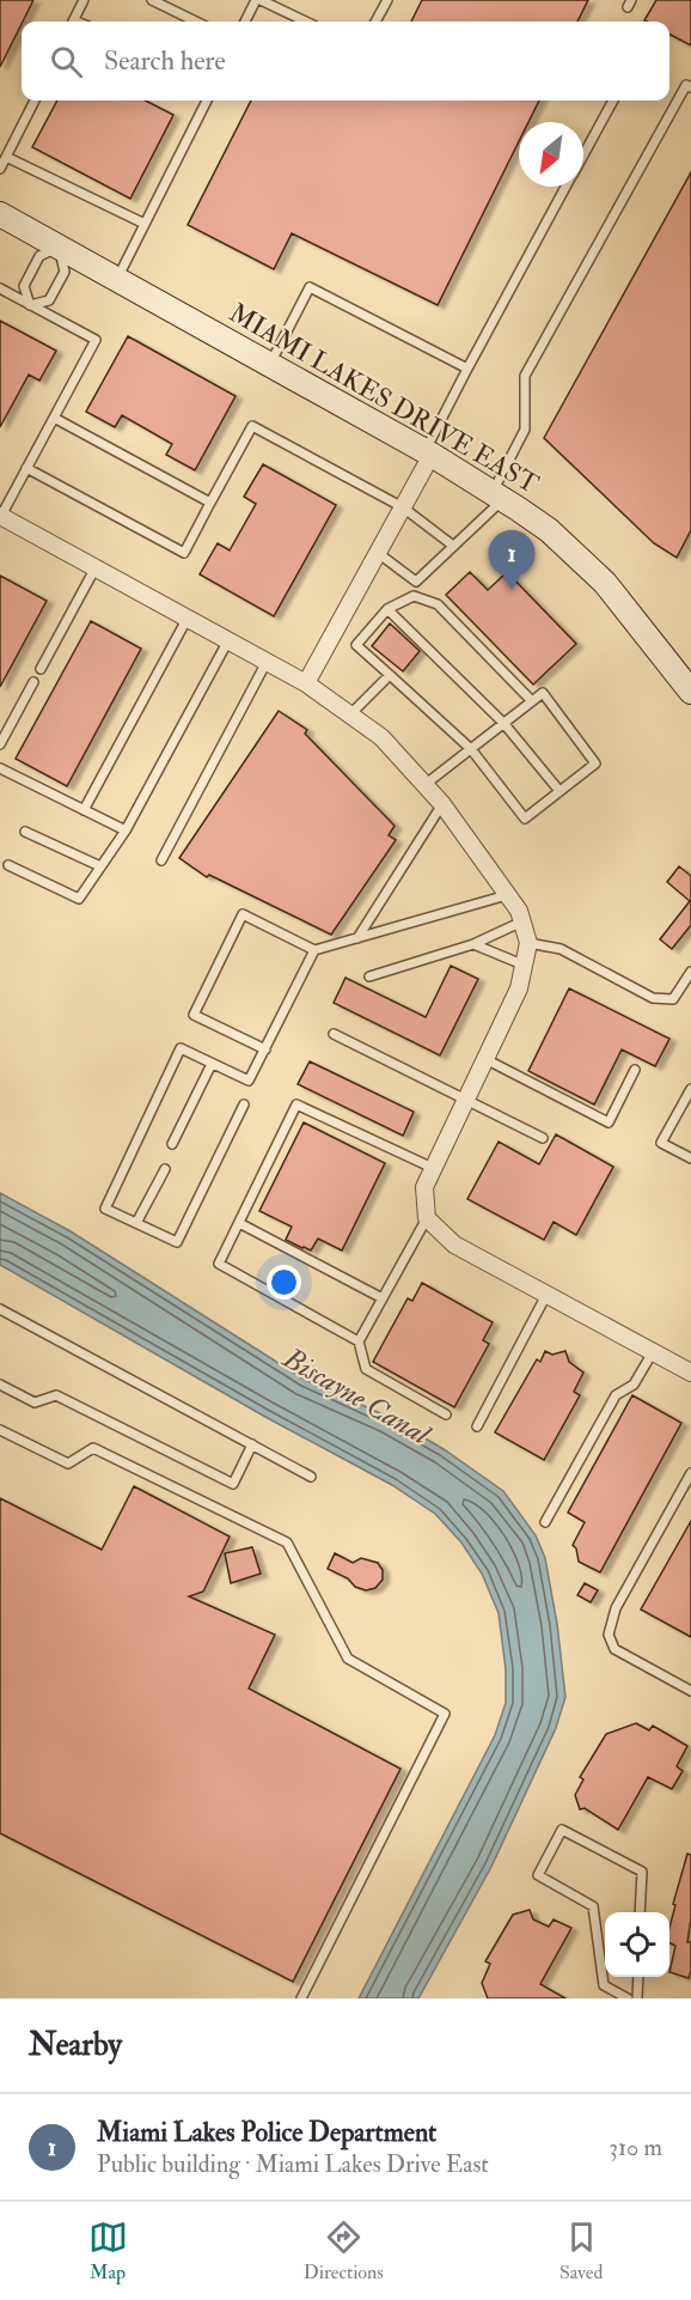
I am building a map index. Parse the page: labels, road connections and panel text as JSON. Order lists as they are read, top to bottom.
{
  "streets": {
    "main road": ["MIAMI LAKES DRIVE EAST"]
  },
  "water": ["Biscayne Canal"],
  "north": "bottom left",
  "page": {
    "search": "Search here",
    "pins": "1",
    "heading": "Nearby",
    "list": [
      {
        "mark": "1",
        "name": "Miami Lakes Police Department",
        "note": "Public building · Miami Lakes Drive East",
        "value": "310 m"
      }
    ],
    "nav": ["Map", "Directions", "Saved"]
  }
}
